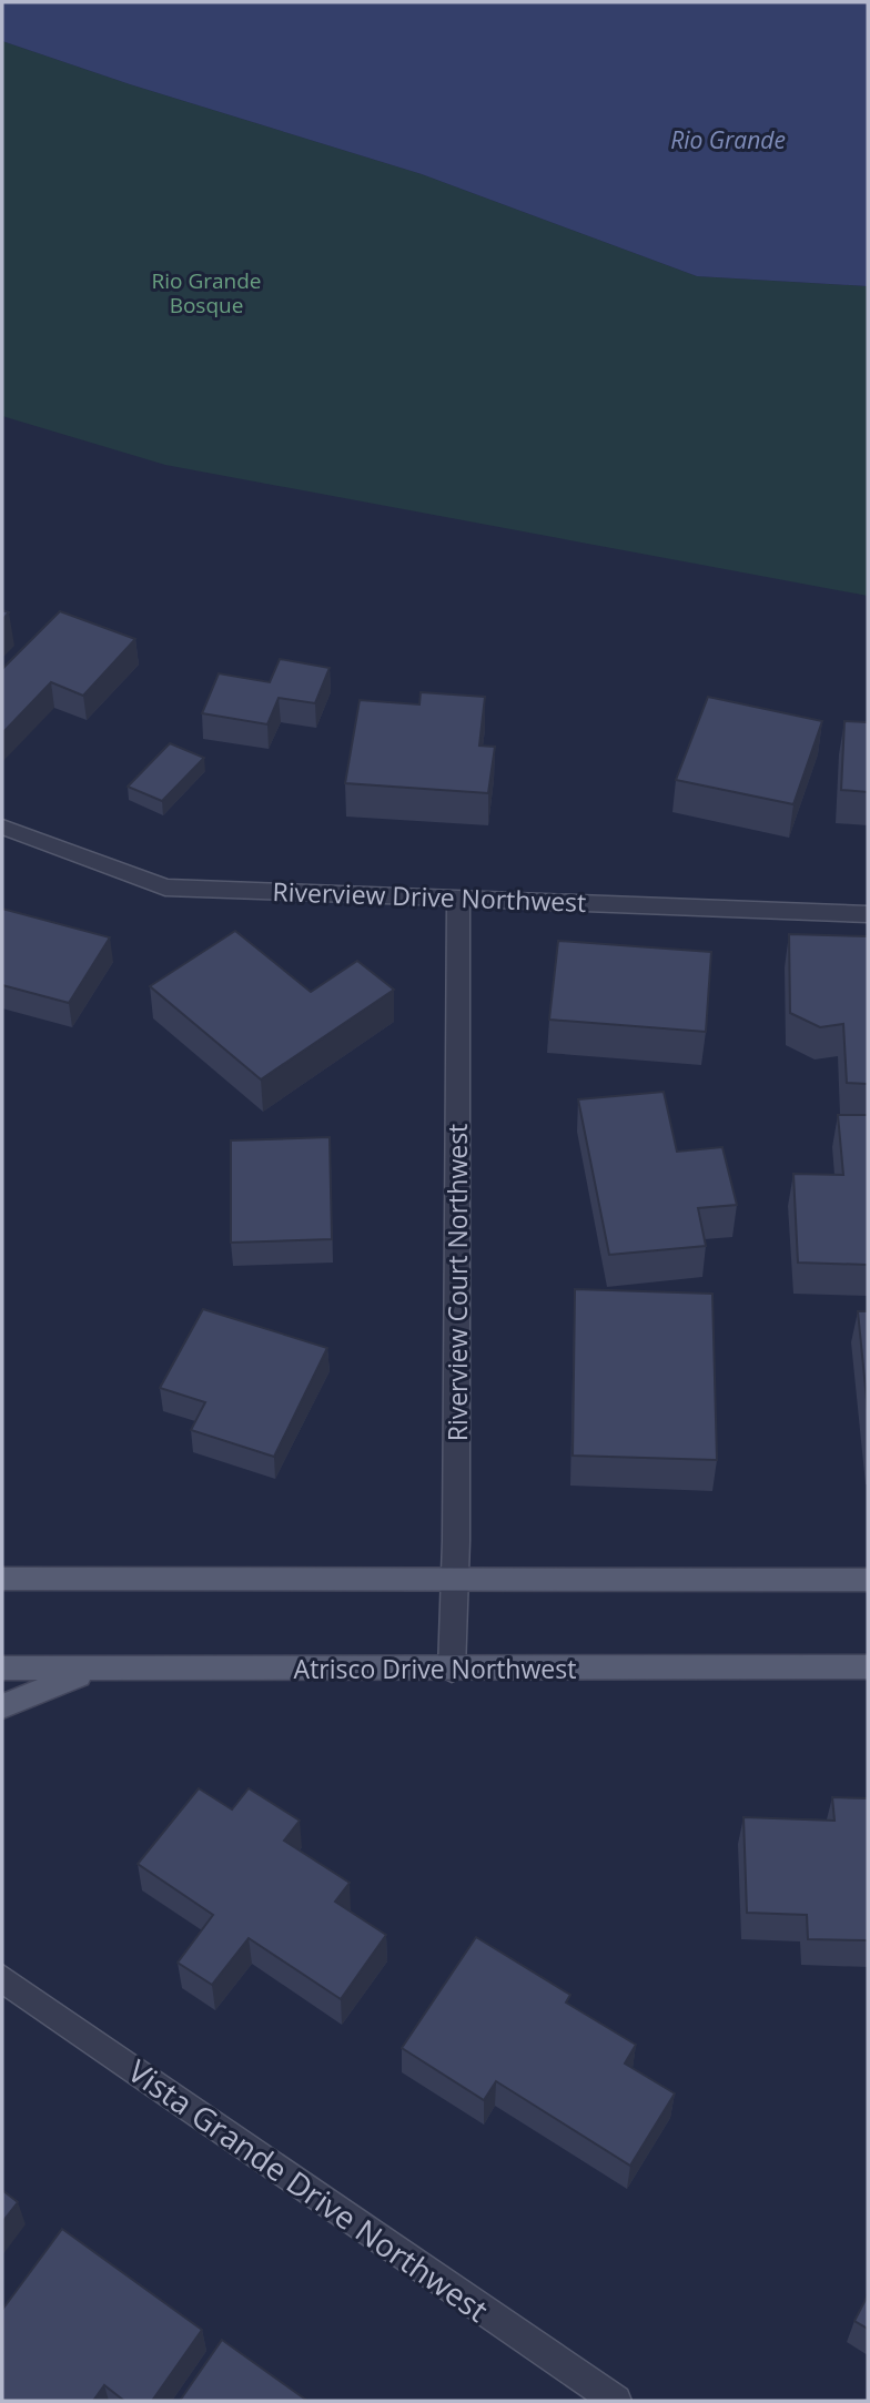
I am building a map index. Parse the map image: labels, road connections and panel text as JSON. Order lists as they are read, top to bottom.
{
  "streets": {
    "main road": ["Atrisco Drive Northwest"],
    "street": ["Riverview Drive Northwest", "Riverview Court Northwest", "Vista Grande Drive Northwest"]
  },
  "crossings": [
    ["Riverview Drive Northwest", "Riverview Court Northwest"],
    ["Riverview Court Northwest", "Atrisco Drive Northwest"]
  ],
  "water": ["Rio Grande"],
  "parks": ["Rio Grande Bosque"]
}
